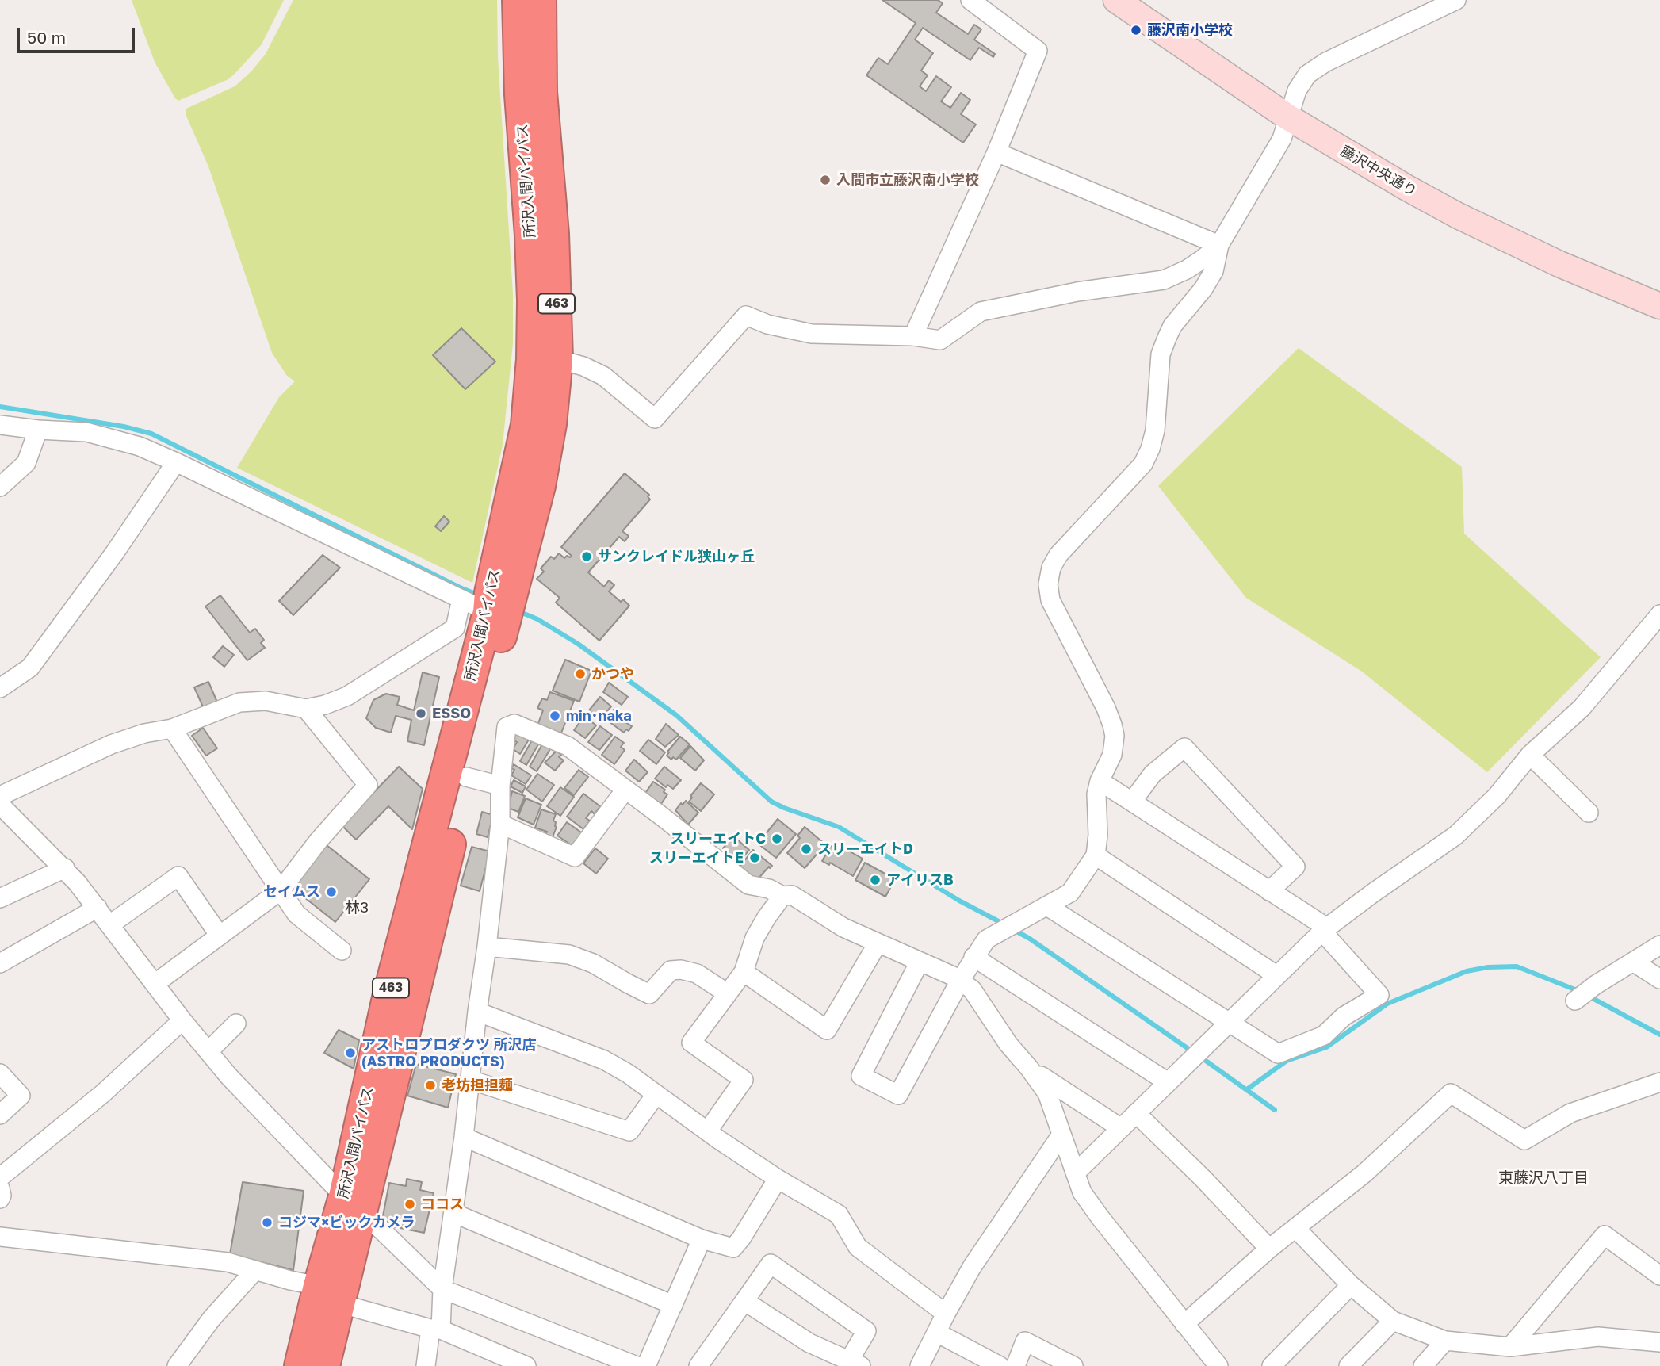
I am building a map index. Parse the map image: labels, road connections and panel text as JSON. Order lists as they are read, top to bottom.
{
  "streets": {
    "highway": ["所沢入間バイパス", "463"],
    "street": ["藤沢中央通り"]
  },
  "districts": ["林3", "東藤沢八丁目"],
  "places": [
    "藤沢南小学校",
    "入間市立藤沢南小学校",
    "サンクレイドル狭山ヶ丘",
    "かつや",
    "ESSO",
    "min･naka",
    "スリーエイトC",
    "スリーエイトD",
    "スリーエイトE",
    "アイリスB",
    "セイムス",
    "アストロプロダクツ 所沢店 (ASTRO PRODUCTS)",
    "老坊担担麺",
    "ココス",
    "コジマ×ビックカメラ"
  ],
  "scale_bar": "50 m"
}
